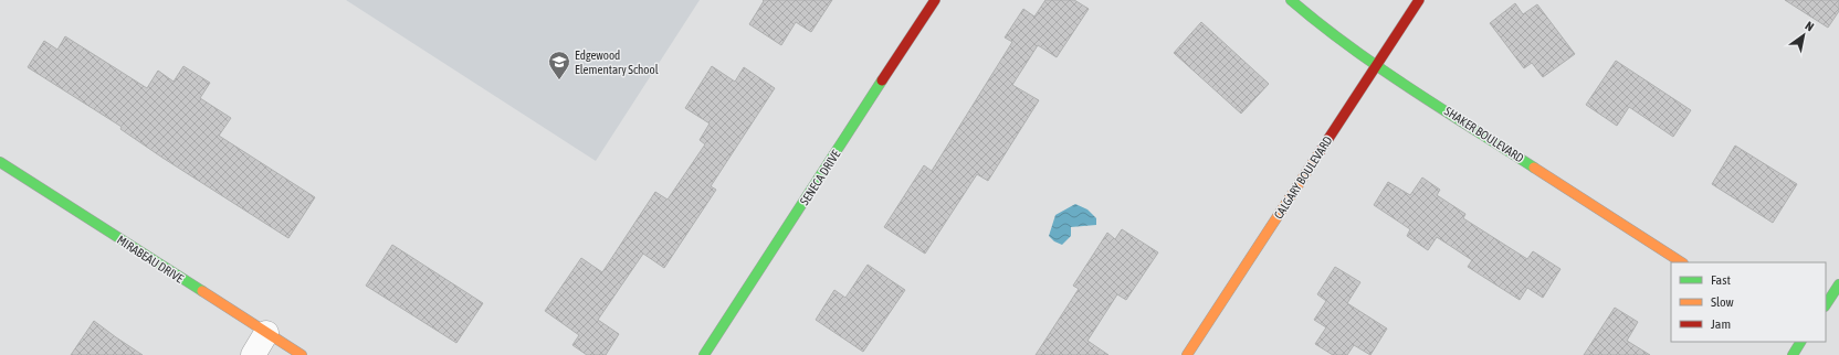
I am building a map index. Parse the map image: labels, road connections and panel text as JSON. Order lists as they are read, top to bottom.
{
  "streets": {
    "street": [
      "SHAKER BOULEVARD",
      "SENECA DRIVE",
      "CALGARY BOULEVARD",
      "MIRABEAU DRIVE"
    ]
  },
  "crossings": [
    ["SHAKER BOULEVARD", "CALGARY BOULEVARD"]
  ],
  "places": {
    "school or university": ["Edgewood Elementary School"]
  },
  "legend": ["Fast", "Slow", "Jam"],
  "north": "top right"
}
